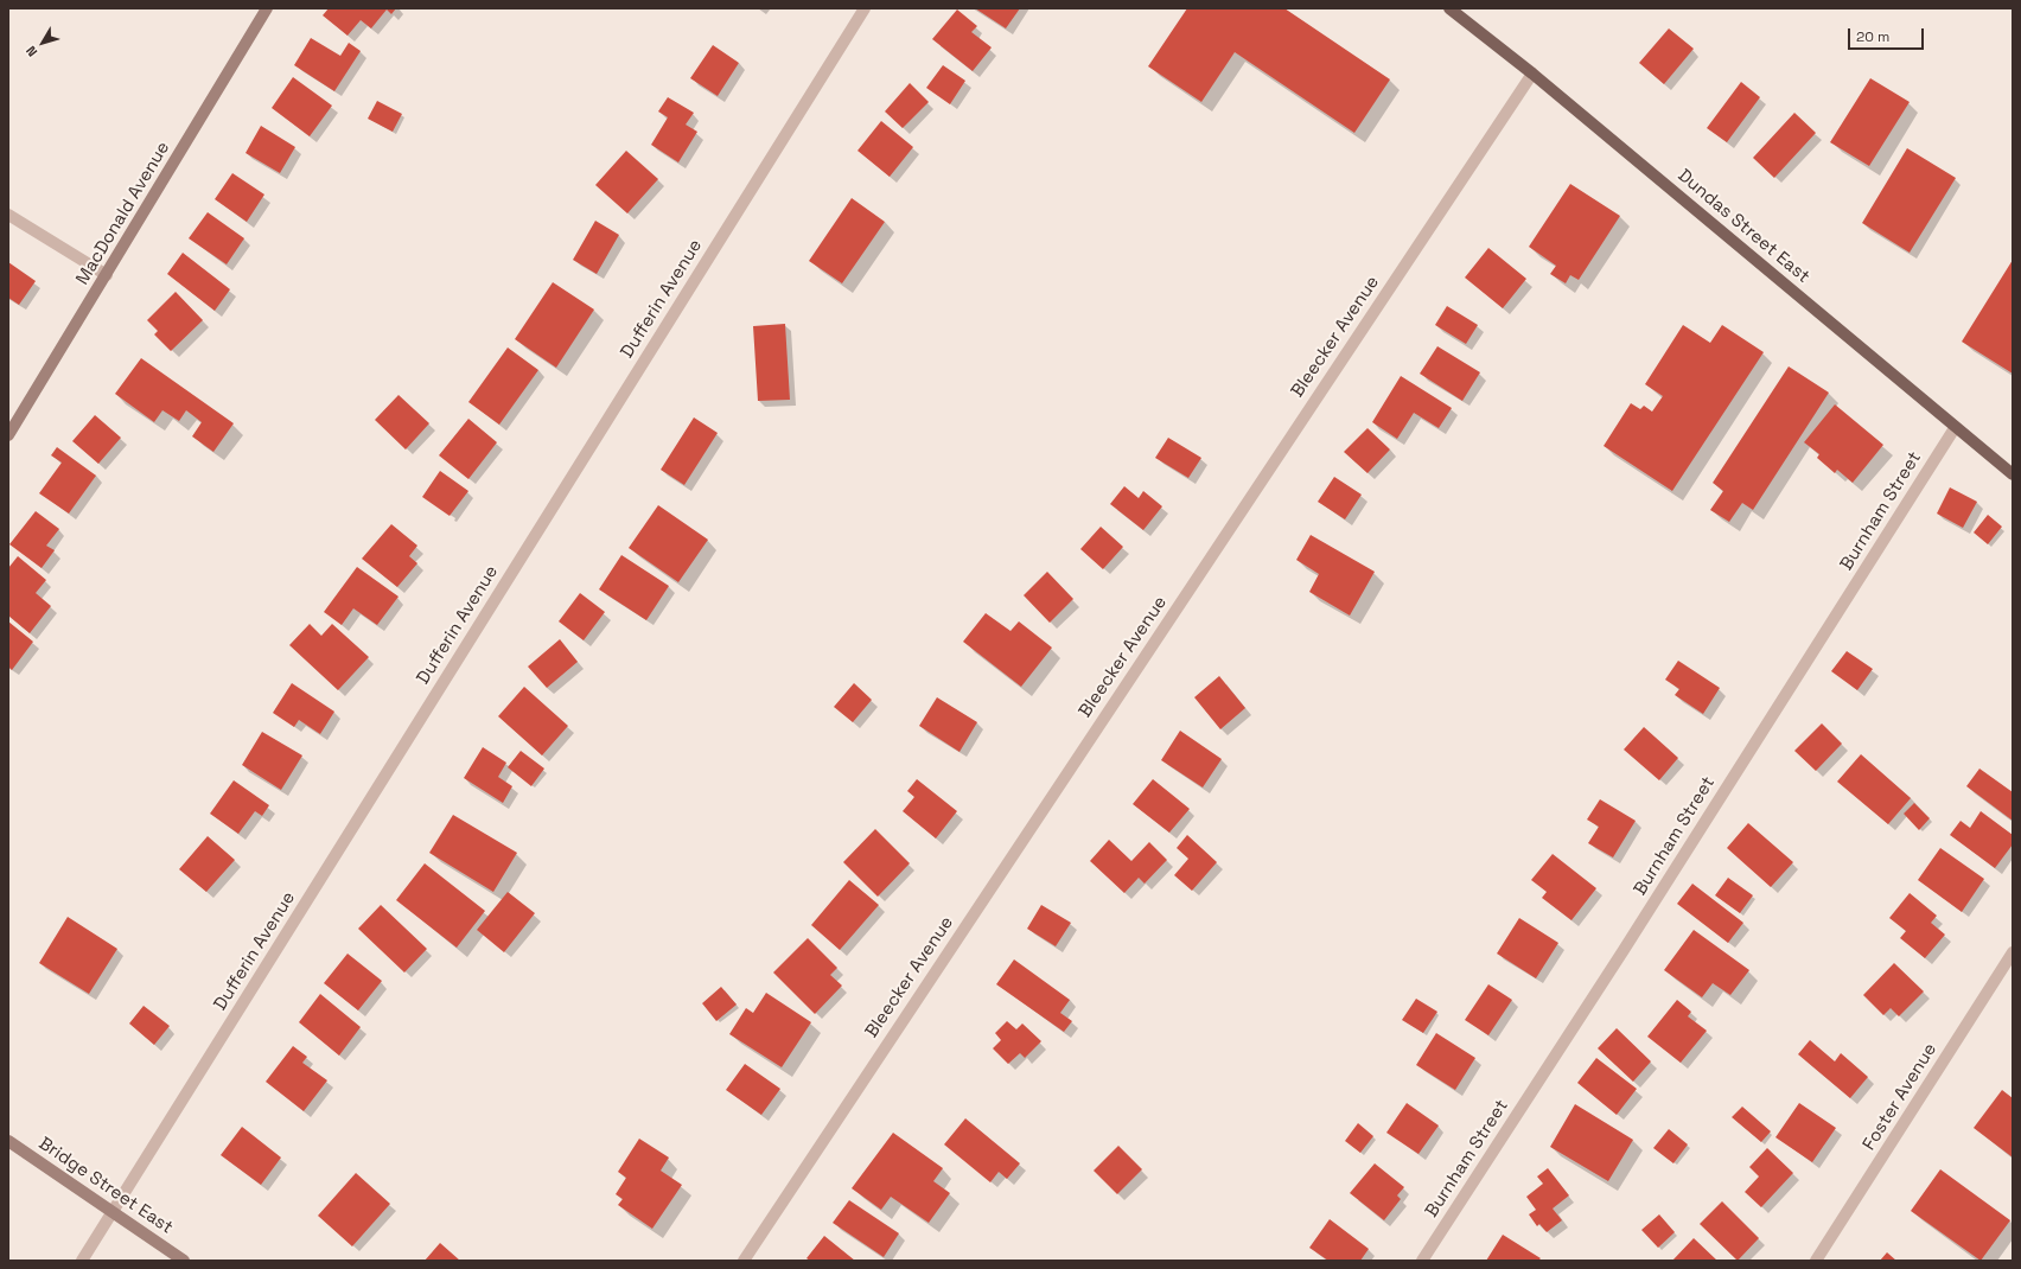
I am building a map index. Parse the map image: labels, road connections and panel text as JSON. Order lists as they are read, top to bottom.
{
  "streets": {
    "main road": ["Dundas Street East"],
    "street": [
      "MacDonald Avenue",
      "Dufferin Avenue",
      "Bleecker Avenue",
      "Burnham Street",
      "Foster Avenue",
      "Bridge Street East"
    ]
  },
  "crossings": [
    ["Dundas Street East", "Bleecker Avenue"],
    ["Dundas Street East", "Burnham Street"],
    ["Dufferin Avenue", "Bridge Street East"]
  ],
  "scale_bar": "20 m",
  "north": "bottom left"
}
